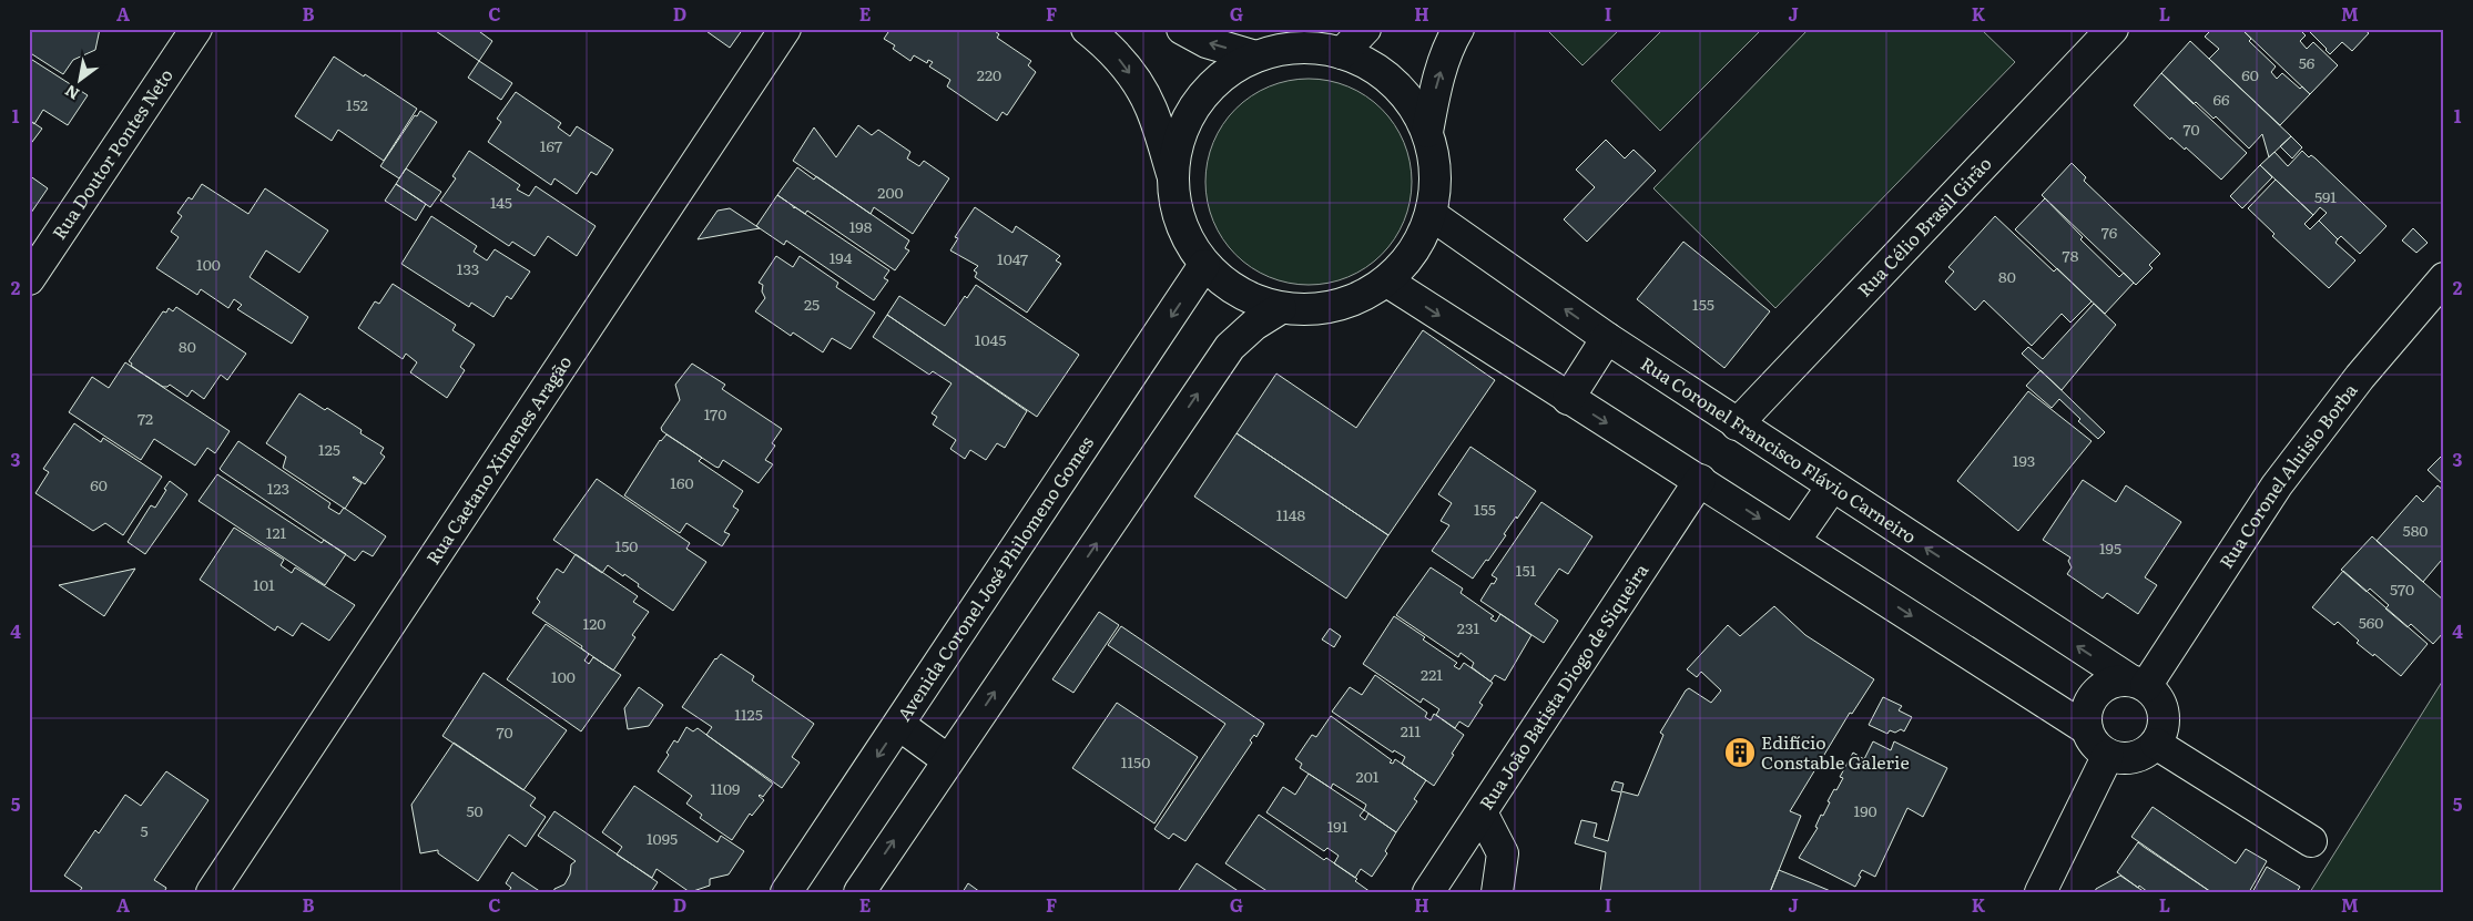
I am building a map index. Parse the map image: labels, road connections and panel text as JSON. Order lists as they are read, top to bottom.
{
  "streets": {
    "street": [
      "Rua Doutor Pontes Neto",
      "Rua Célio Brasil Girão",
      "Rua Coronel Francisco Flávio Carneiro",
      "Rua Caetano Ximenes Aragão",
      "Rua Coronel Aluisio Borba",
      "Avenida Coronel José Philomeno Gomes",
      "Rua João Batista Diogo de Siqueira"
    ]
  },
  "crossings": [
    ["Rua Célio Brasil Girão", "Rua Coronel Francisco Flávio Carneiro"],
    ["Rua Coronel Francisco Flávio Carneiro", "Rua Coronel Aluisio Borba"]
  ],
  "places": {
    "building": ["Edifício Constable Galerie"]
  },
  "house_numbers": [
    "56",
    "220",
    "60",
    "66",
    "152",
    "70",
    "167",
    "200",
    "591",
    "145",
    "198",
    "76",
    "78",
    "194",
    "1047",
    "100",
    "133",
    "80",
    "25",
    "155",
    "1045",
    "80",
    "170",
    "72",
    "125",
    "193",
    "160",
    "60",
    "123",
    "155",
    "1148",
    "580",
    "121",
    "150",
    "195",
    "151",
    "101",
    "570",
    "560",
    "120",
    "231",
    "221",
    "100",
    "1125",
    "211",
    "70",
    "1150",
    "201",
    "1109",
    "50",
    "190",
    "191",
    "5",
    "1095"
  ],
  "north": "bottom left",
  "grid": {
    "columns": [
      "A",
      "B",
      "C",
      "D",
      "E",
      "F",
      "G",
      "H",
      "I",
      "J",
      "K",
      "L",
      "M"
    ],
    "rows": [
      "1",
      "2",
      "3",
      "4",
      "5"
    ]
  }
}
